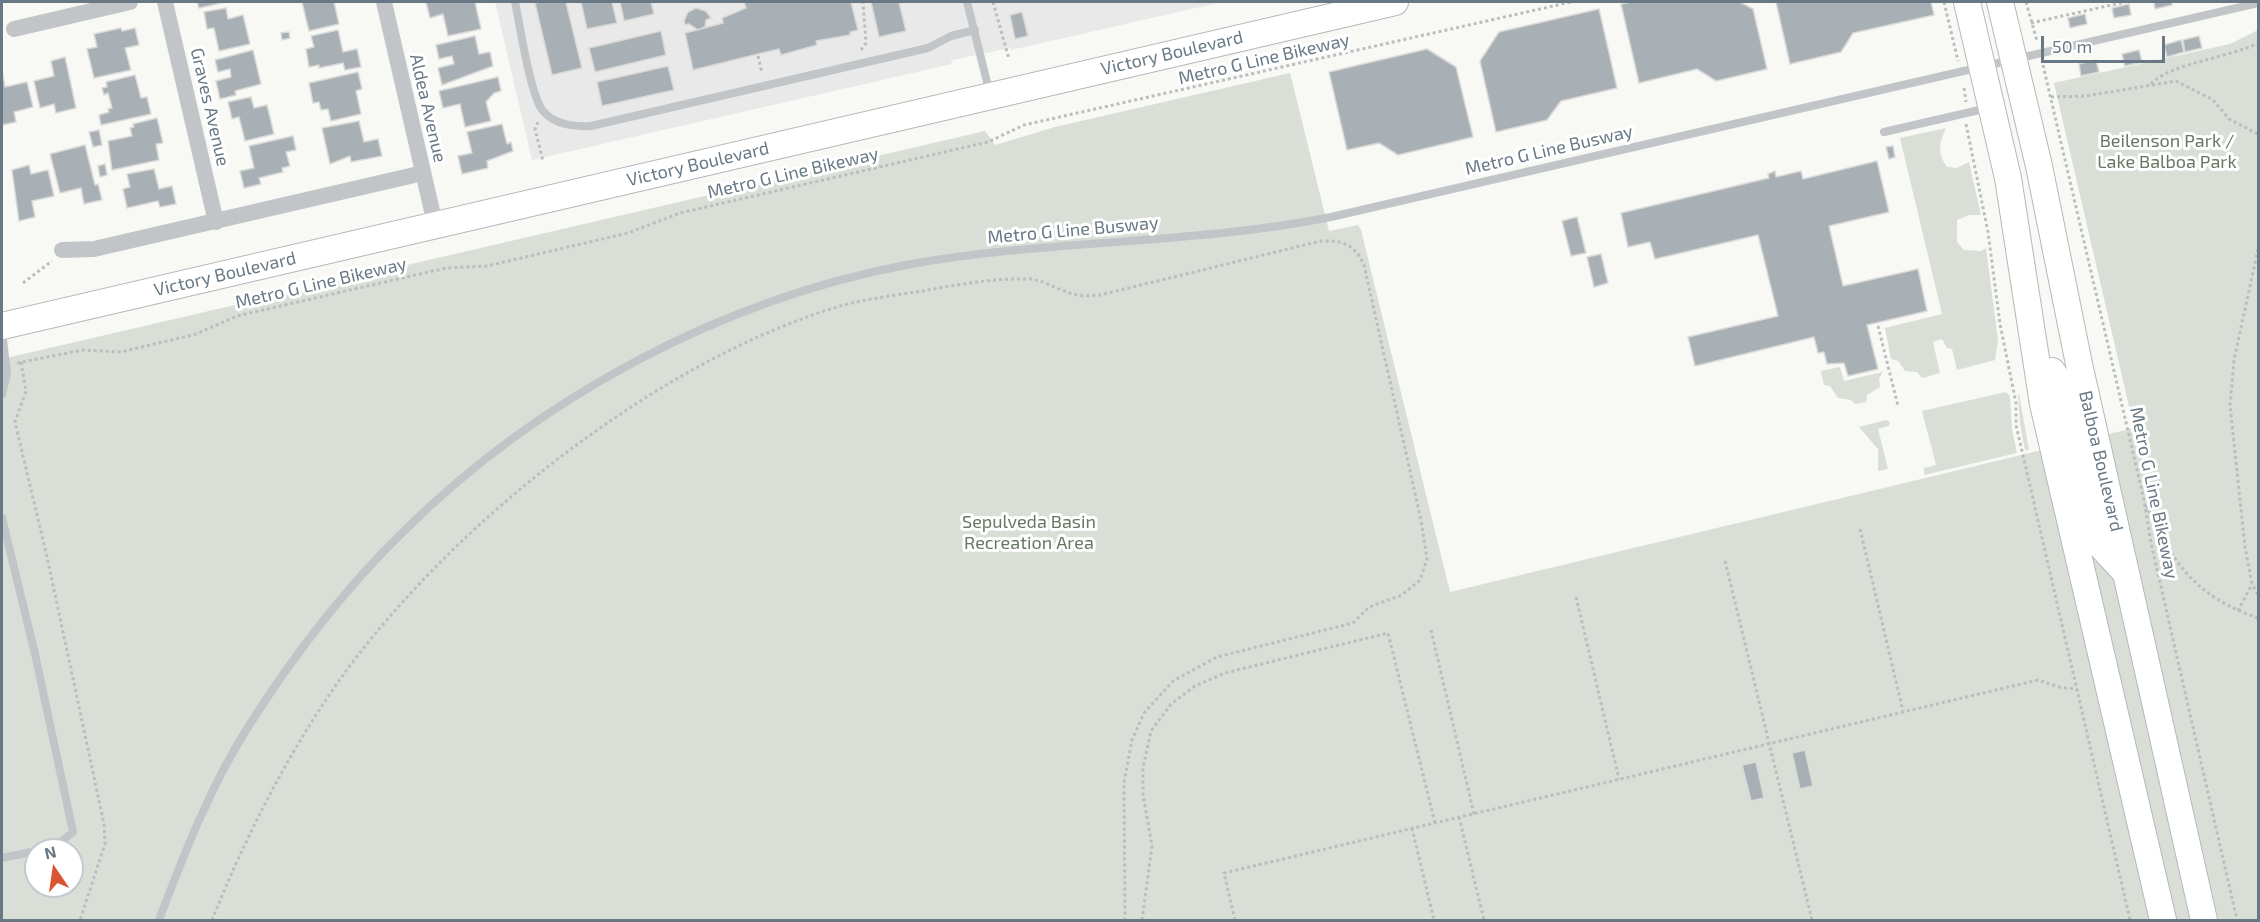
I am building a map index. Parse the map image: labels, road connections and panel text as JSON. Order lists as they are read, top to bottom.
{
  "streets": {
    "main road": ["Victory Boulevard", "Balboa Boulevard"],
    "street": ["Graves Avenue", "Aldea Avenue"],
    "lane": ["Metro G Line Busway"],
    "path": ["Metro G Line Bikeway"]
  },
  "crossings": [
    ["Victory Boulevard", "Aldea Avenue"],
    ["Metro G Line Busway", "Balboa Boulevard"]
  ],
  "parks": ["Beilenson Park / Lake Balboa Park", "Sepulveda Basin Recreation Area"],
  "scale_bar": "50 m",
  "north": "top"
}
